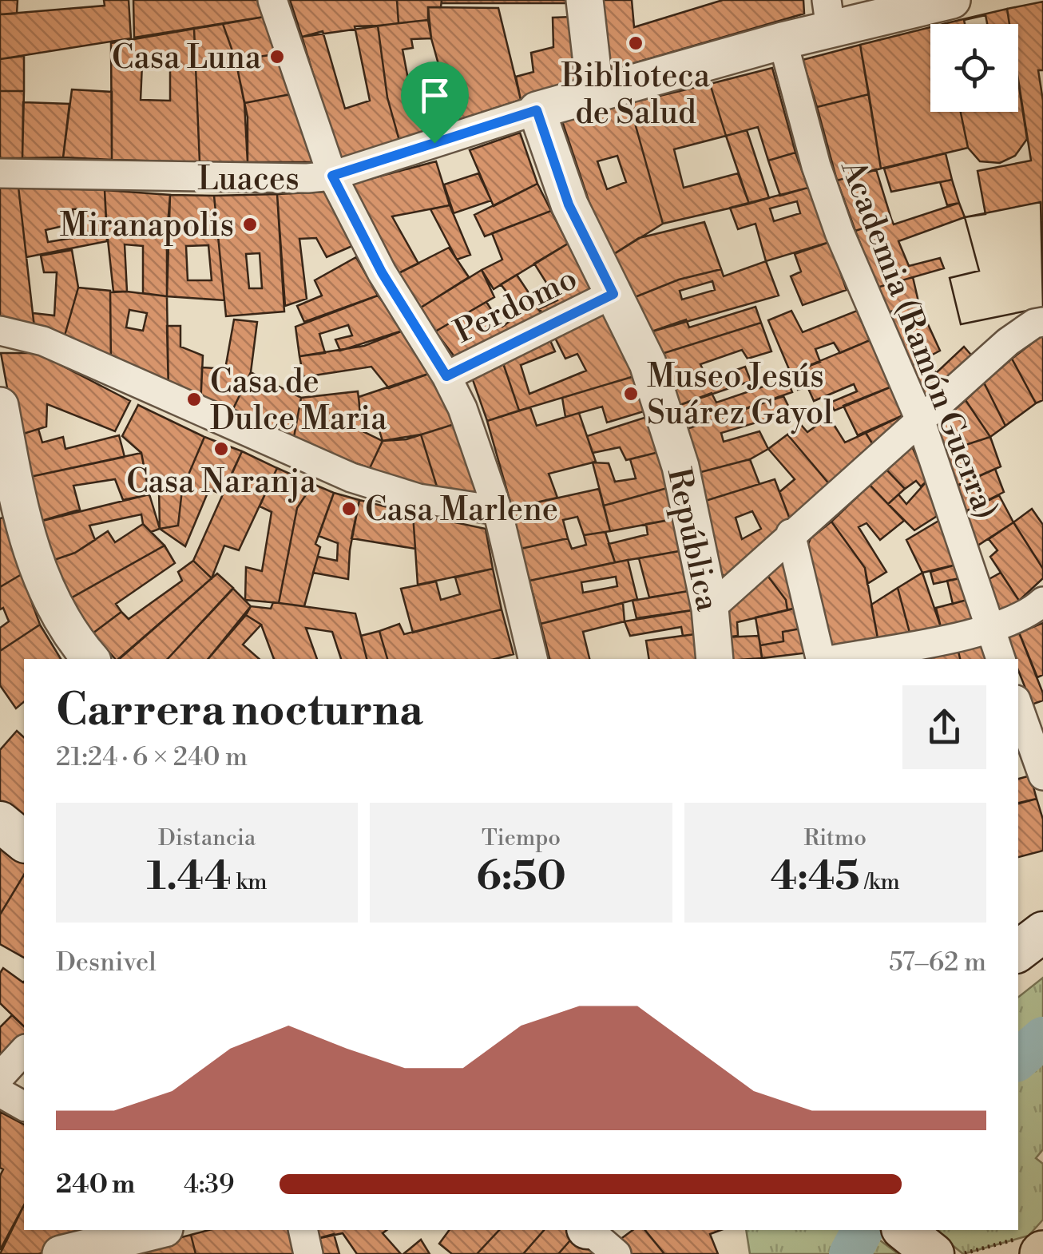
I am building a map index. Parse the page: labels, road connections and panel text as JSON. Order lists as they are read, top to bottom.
{
  "streets": {
    "street": [
      "Luaces",
      "Perdomo",
      "Academia (Ramón Guerra)",
      "República"
    ]
  },
  "crossings": [
    ["Luaces", "Academia (Ramón Guerra)"],
    ["Luaces", "República"],
    ["Perdomo", "República"]
  ],
  "places": [
    "Biblioteca de Salud",
    "Casa Luna",
    "Miranapolis",
    "Museo Jesús Suárez Gayol",
    "Casa de Dulce Maria",
    "Casa Naranja",
    "Casa Marlene"
  ],
  "page": {
    "heading": ["Carrera nocturna", "21:24 · 6 × 240 m"],
    "stats": [
      ["Distancia", "1.44 km"],
      ["Tiempo", "6:50"],
      ["Ritmo", "4:45 /km"]
    ],
    "chart": ["Desnivel", "57–62 m"],
    "list": [
      {
        "name": "240 m",
        "note": "4:39"
      }
    ]
  }
}
